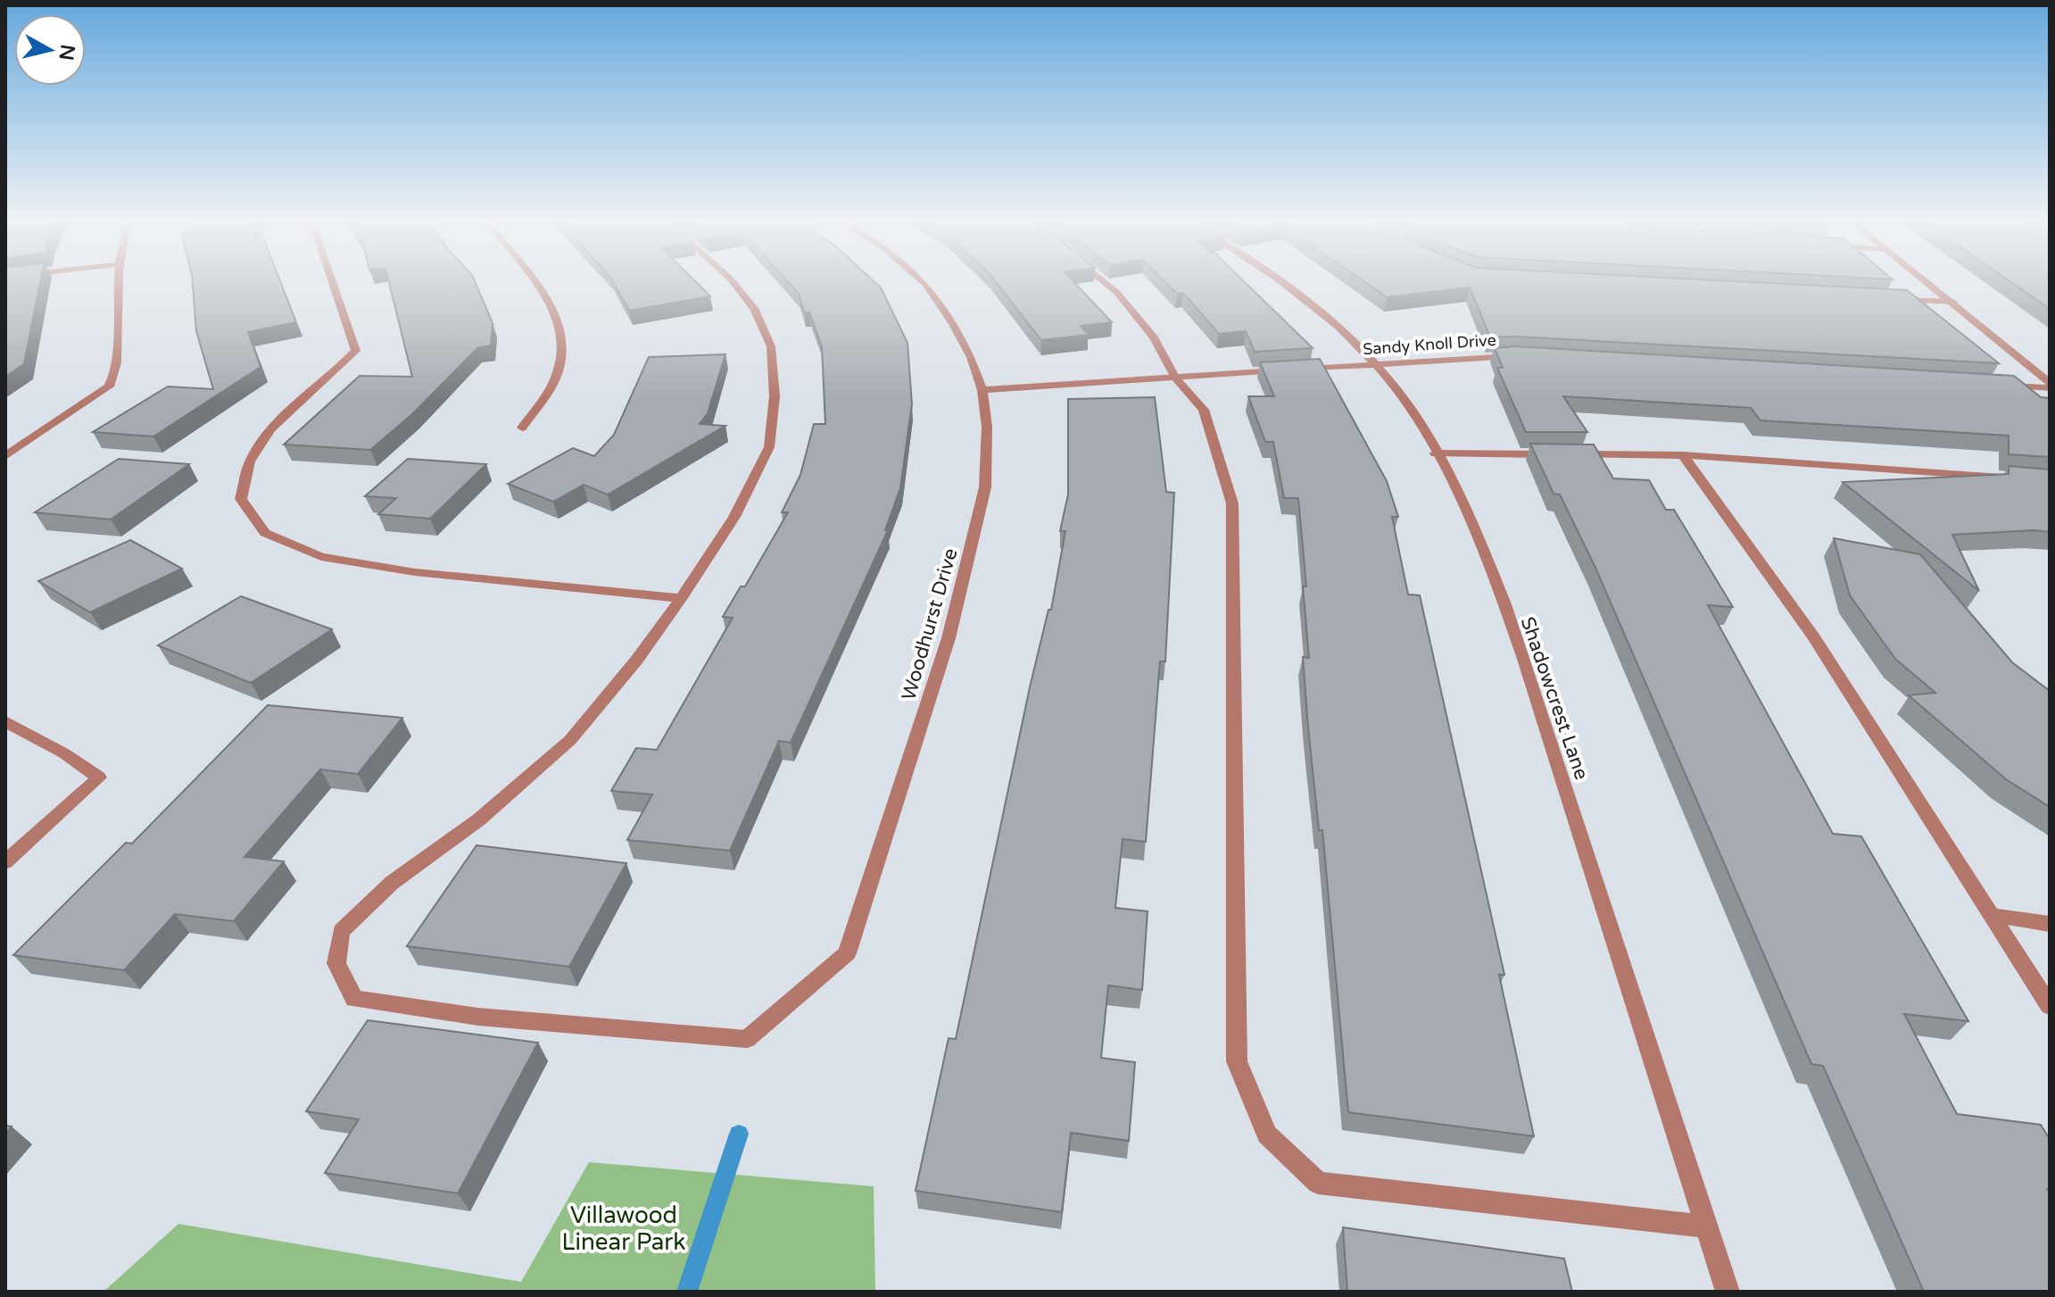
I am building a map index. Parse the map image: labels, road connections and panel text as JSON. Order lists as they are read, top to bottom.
{
  "streets": {
    "street": ["Sandy Knoll Drive", "Woodhurst Drive", "Shadowcrest Lane"]
  },
  "crossings": [
    ["Sandy Knoll Drive", "Woodhurst Drive"],
    ["Sandy Knoll Drive", "Shadowcrest Lane"]
  ],
  "parks": ["Villawood Linear Park"],
  "north": "right"
}
